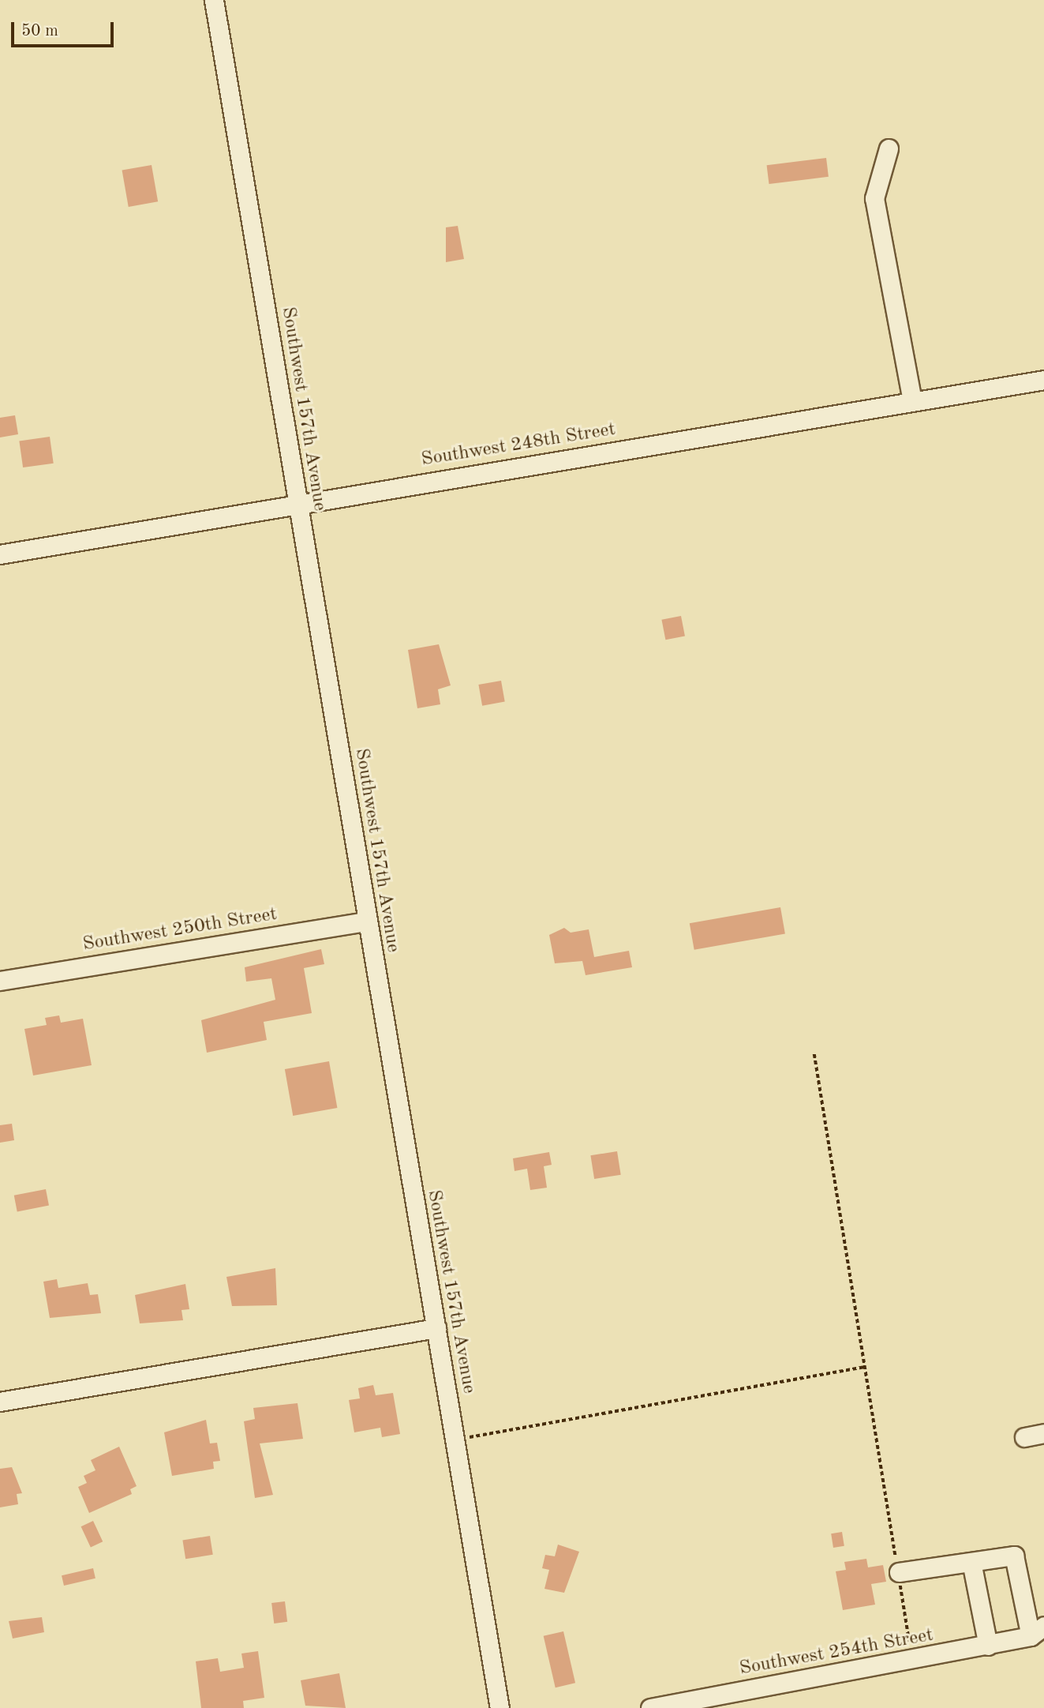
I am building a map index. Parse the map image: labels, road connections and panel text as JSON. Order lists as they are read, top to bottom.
{
  "streets": {
    "street": [
      "Southwest 157th Avenue",
      "Southwest 248th Street",
      "Southwest 250th Street",
      "Southwest 254th Street"
    ]
  },
  "crossings": [
    ["Southwest 157th Avenue", "Southwest 248th Street"],
    ["Southwest 157th Avenue", "Southwest 250th Street"]
  ],
  "scale_bar": "50 m"
}
